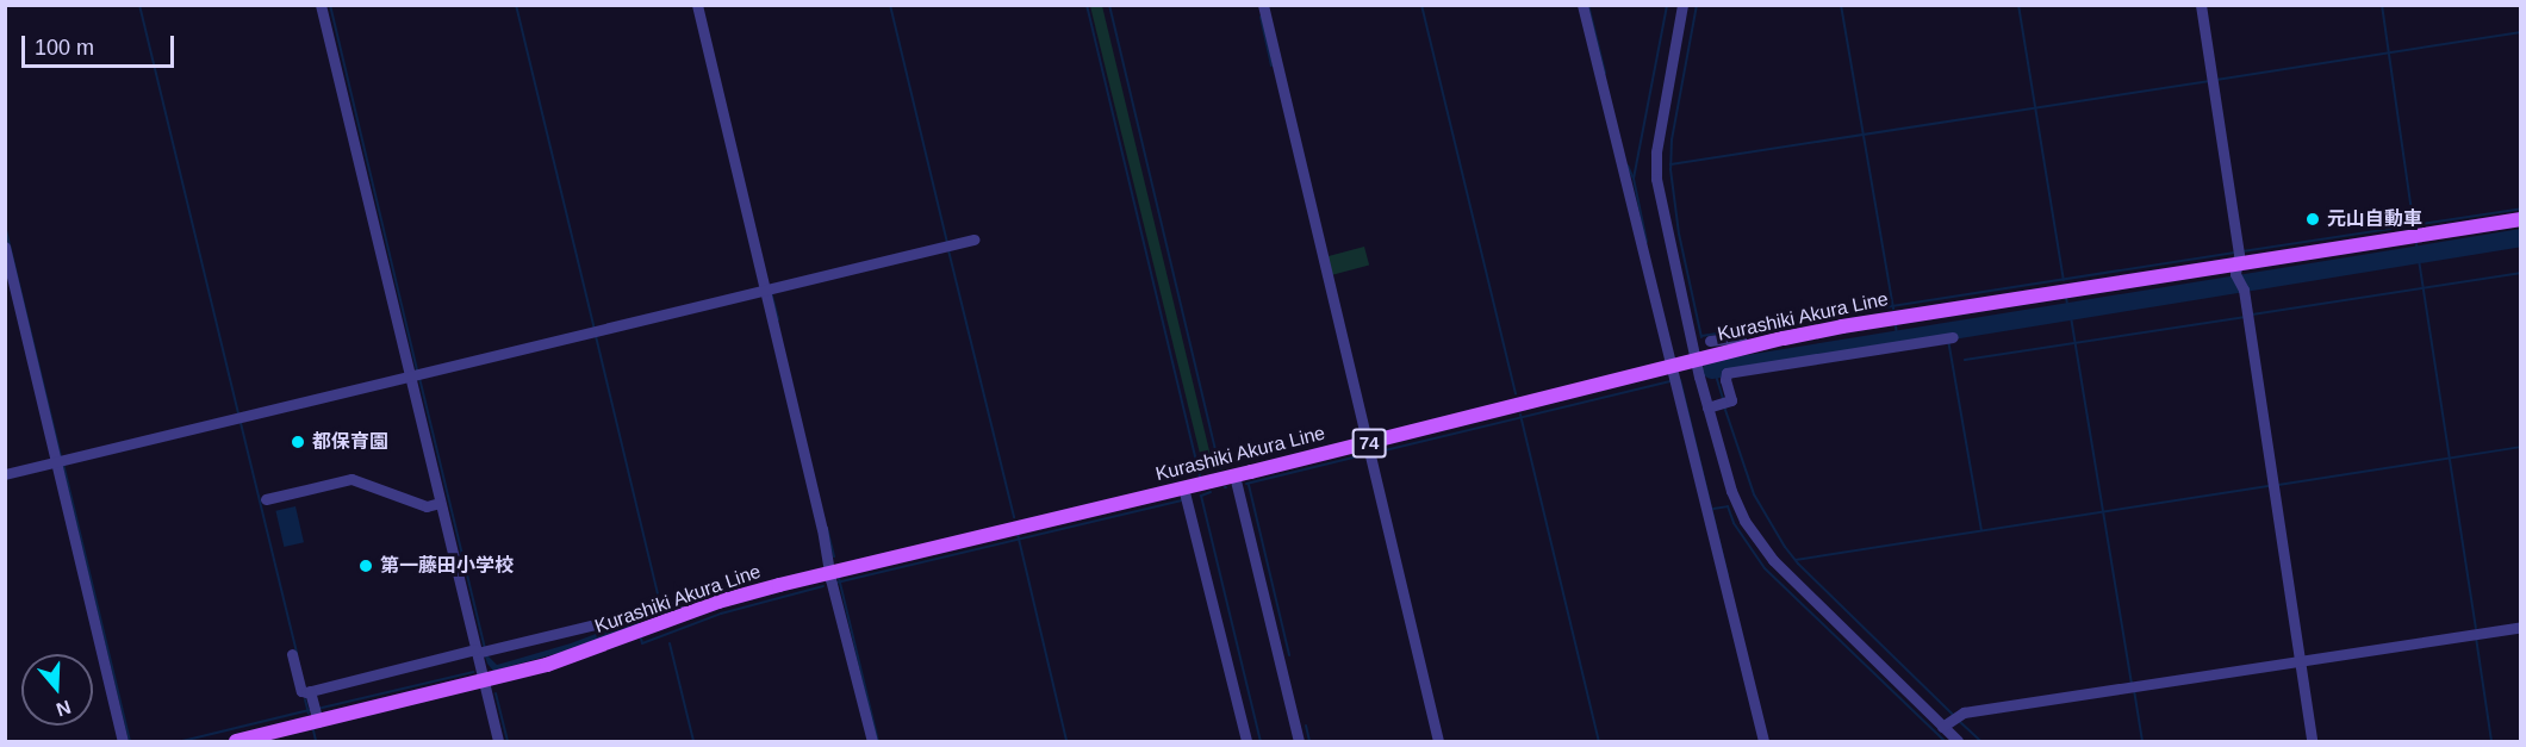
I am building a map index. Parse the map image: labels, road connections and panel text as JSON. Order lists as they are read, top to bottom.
{
  "streets": {
    "main road": ["Kurashiki Akura Line", "74"]
  },
  "places": ["元山自動車", "都保育園", "第一藤田小学校"],
  "scale_bar": "100 m",
  "north": "bottom"
}
